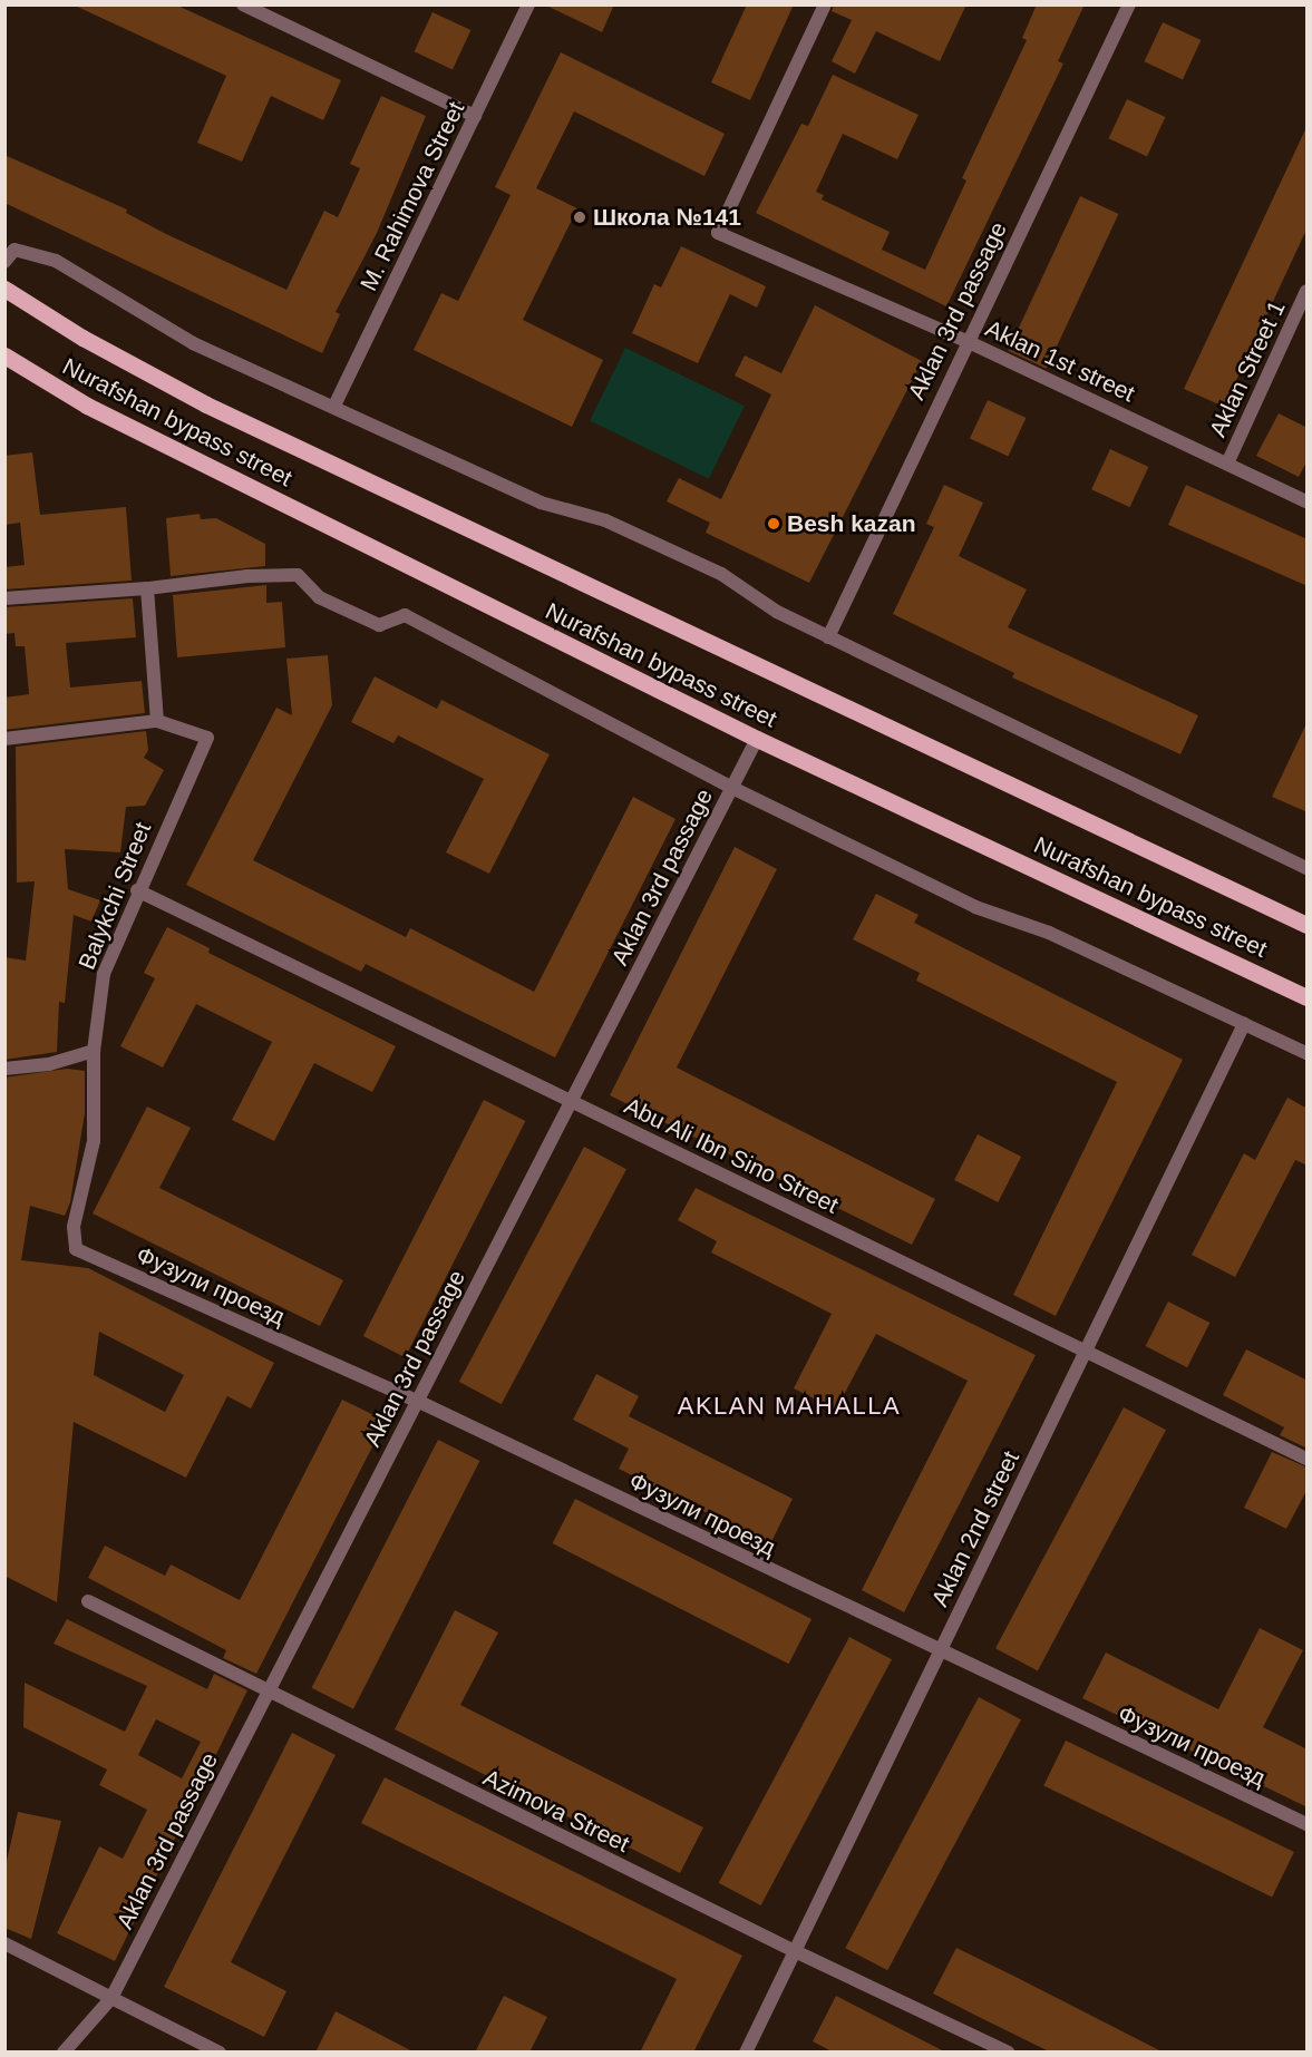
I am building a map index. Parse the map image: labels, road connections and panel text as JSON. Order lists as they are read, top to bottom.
{
  "streets": {
    "main road": ["Nurafshan bypass street"],
    "street": [
      "M. Rahimova Street",
      "Аklаn 3rd passage",
      "Aklan 1st street",
      "Аklаn Street 1",
      "Balykchi Street",
      "Abu Ali Ibn Sino Street",
      "Фузули проезд",
      "Аklаn 2nd street",
      "Azimova Street"
    ]
  },
  "crossings": [
    ["Аklаn 3rd passage", "Aklan 1st street"],
    ["Аklаn 3rd passage", "Nurafshan bypass street"],
    ["Аklаn 3rd passage", "Abu Ali Ibn Sino Street"],
    ["Аklаn 3rd passage", "Фузули проезд"],
    ["Аklаn 3rd passage", "Azimova Street"],
    ["Aklan 1st street", "Аklаn Street 1"],
    ["Balykchi Street", "Abu Ali Ibn Sino Street"],
    ["Balykchi Street", "Фузули проезд"],
    ["Abu Ali Ibn Sino Street", "Аklаn 2nd street"],
    ["Фузули проезд", "Аklаn 2nd street"],
    ["Аklаn 2nd street", "Azimova Street"]
  ],
  "districts": ["AKLAN MAHALLA"],
  "places": ["Школа №141", "Besh kazan"]
}
